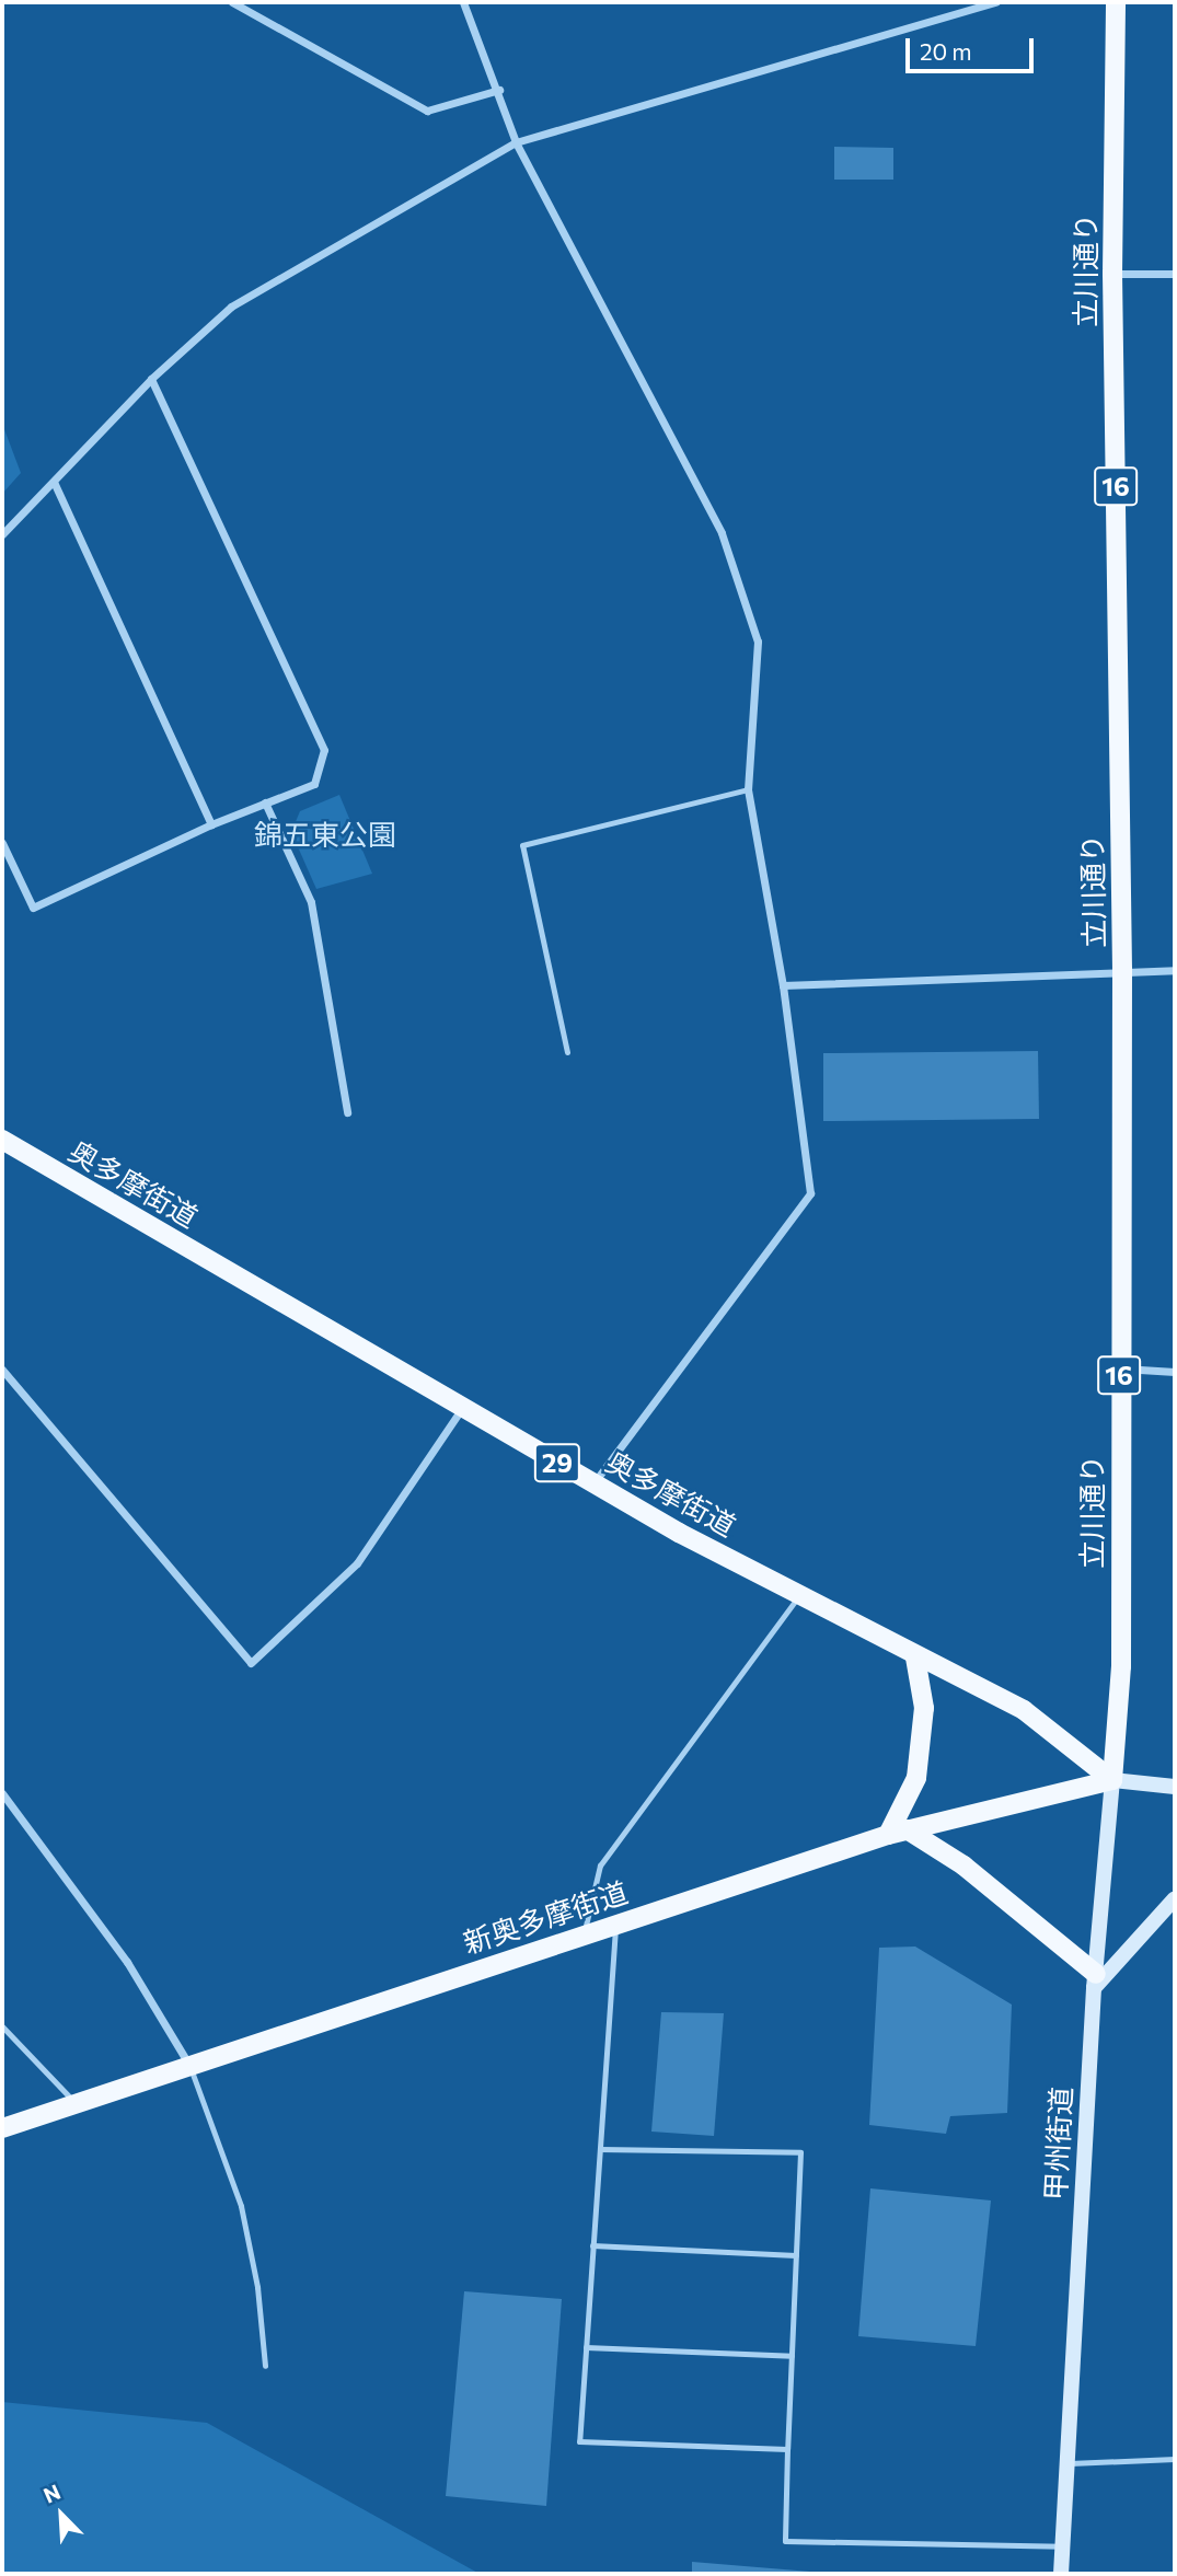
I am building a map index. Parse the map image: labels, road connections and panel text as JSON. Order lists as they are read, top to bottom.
{
  "streets": {
    "main road": [
      "立川通り",
      "16",
      "奥多摩街道",
      "29",
      "新奥多摩街道",
      "甲州街道"
    ]
  },
  "crossings": [
    ["立川通り", "奥多摩街道"],
    ["立川通り", "新奥多摩街道"],
    ["立川通り", "甲州街道"],
    ["奥多摩街道", "新奥多摩街道"],
    ["奥多摩街道", "甲州街道"],
    ["新奥多摩街道", "甲州街道"]
  ],
  "parks": ["錦五東公園"],
  "scale_bar": "20 m",
  "north": "top left"
}
